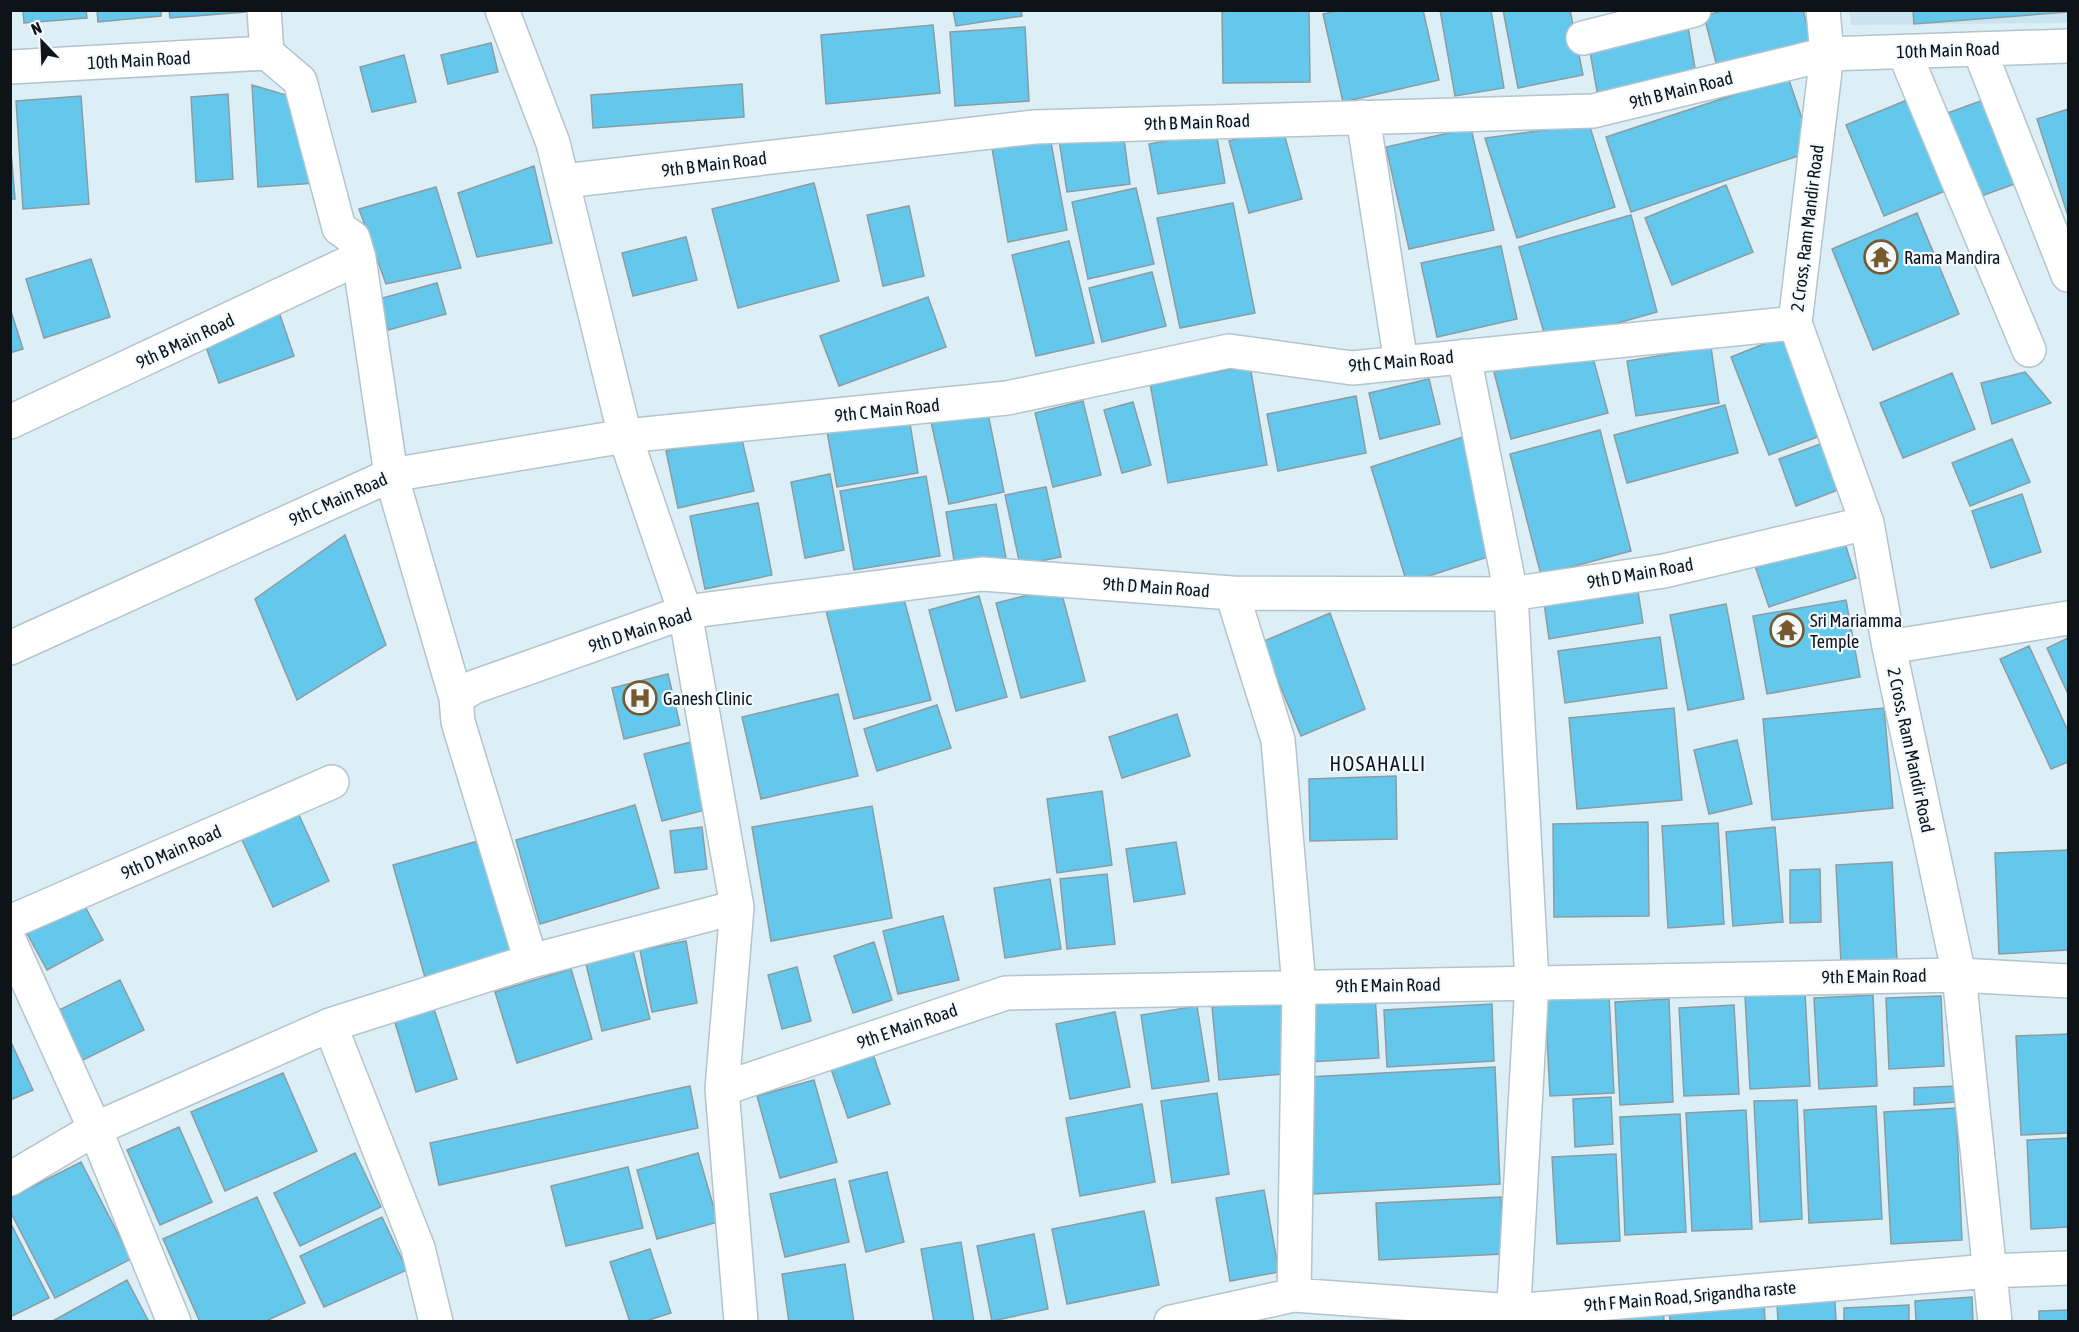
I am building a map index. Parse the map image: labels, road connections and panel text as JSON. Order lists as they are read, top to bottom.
{
  "streets": {
    "street": [
      "10th Main Road",
      "9th B Main Road",
      "2 Cross, Ram Mandir Road",
      "9th C Main Road",
      "9th D Main Road",
      "9th E Main Road",
      "9th F Main Road, Srigandha raste"
    ]
  },
  "crossings": [
    ["10th Main Road", "9th B Main Road"],
    ["10th Main Road", "2 Cross, Ram Mandir Road"],
    ["9th B Main Road", "2 Cross, Ram Mandir Road"],
    ["2 Cross, Ram Mandir Road", "9th C Main Road"],
    ["2 Cross, Ram Mandir Road", "9th D Main Road"],
    ["2 Cross, Ram Mandir Road", "9th E Main Road"],
    ["2 Cross, Ram Mandir Road", "9th F Main Road, Srigandha raste"]
  ],
  "districts": ["HOSAHALLI"],
  "places": {
    "temple": ["Rama Mandira", "Sri Mariamma Temple"],
    "hospital": ["Ganesh Clinic"]
  },
  "north": "top left"
}
